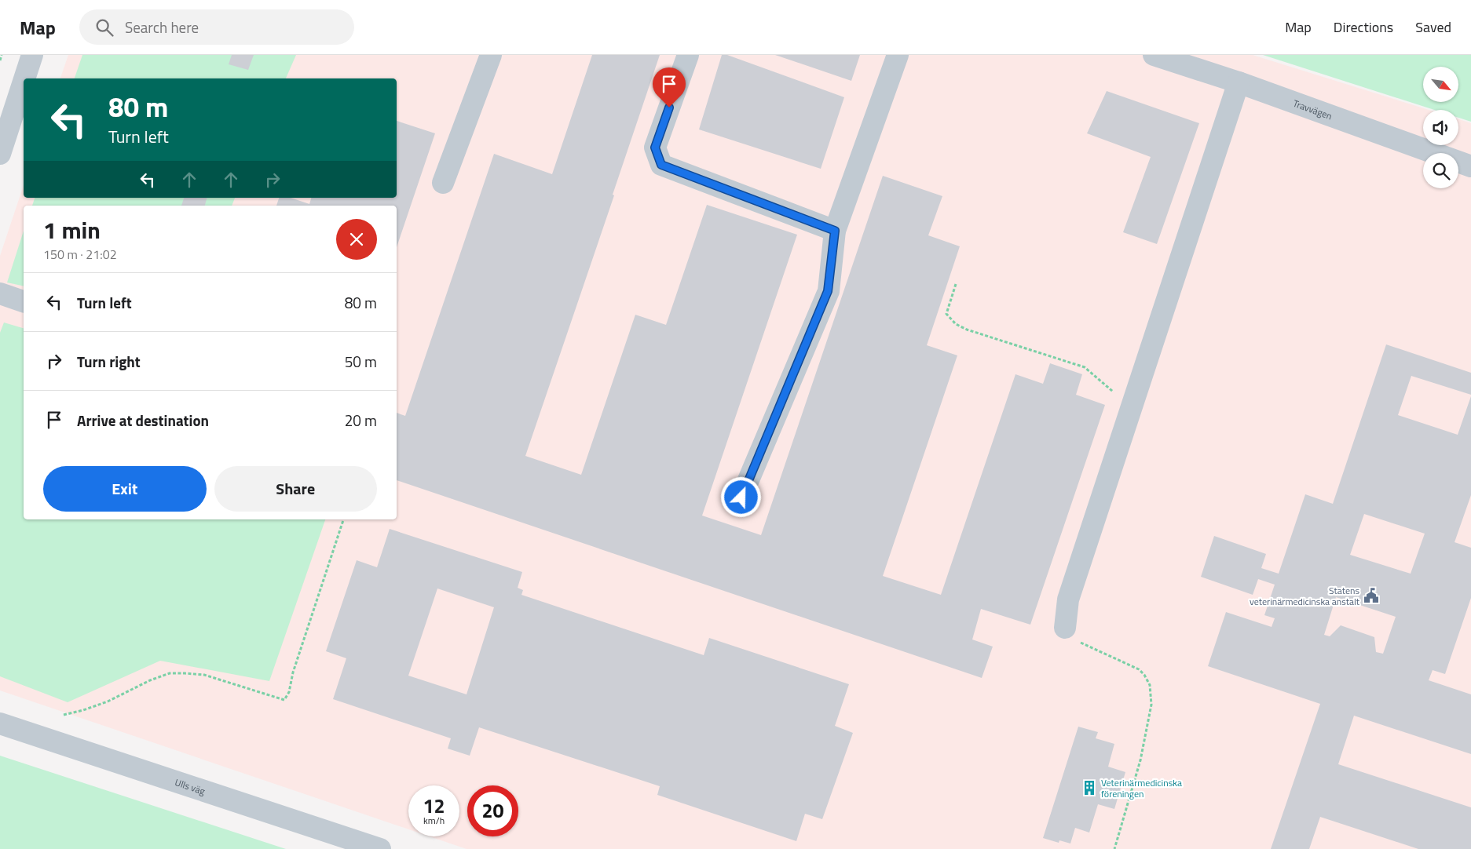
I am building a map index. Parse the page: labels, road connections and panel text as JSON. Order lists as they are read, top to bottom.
{
  "streets": {
    "street": ["Travvägen", "Ulls väg"]
  },
  "places": {
    "public building": ["Statens veterinärmedicinska anstalt"],
    "building": ["Veterinärmedicinska föreningen"]
  },
  "north": "bottom right",
  "page": {
    "header": "Map",
    "search": "Search here",
    "nav": ["Map", "Directions", "Saved"],
    "turn": ["80 m", "Turn left"],
    "heading": ["1 min", "150 m · 21:02"],
    "list": [
      {
        "name": "Turn left",
        "value": "80 m"
      },
      {
        "name": "Turn right",
        "value": "50 m"
      },
      {
        "name": "Arrive at destination",
        "value": "20 m"
      }
    ],
    "buttons": ["Exit", "Share"],
    "speed": "12 km/h",
    "limit": "20"
  }
}
